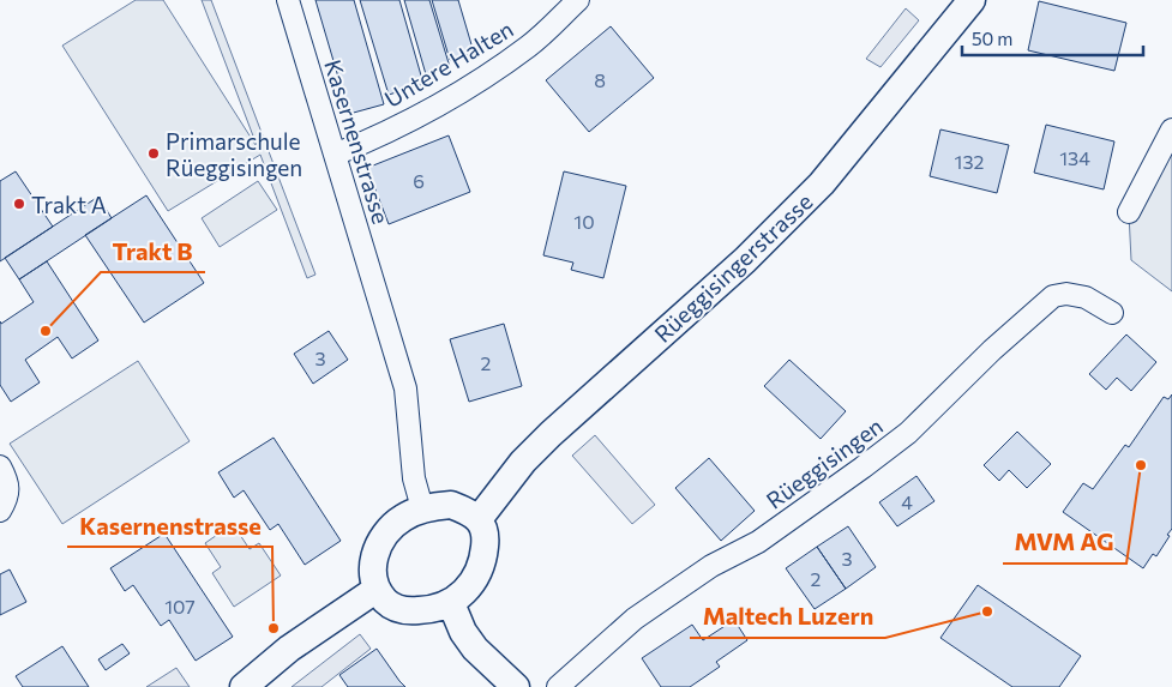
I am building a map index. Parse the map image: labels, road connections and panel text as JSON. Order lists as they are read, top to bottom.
{
  "streets": {
    "street": [
      "Untere Halten",
      "Kasernenstrasse",
      "Rüeggisingerstrasse",
      "Rüeggisingen"
    ]
  },
  "crossings": [
    ["Untere Halten", "Kasernenstrasse"],
    ["Kasernenstrasse", "Rüeggisingerstrasse"]
  ],
  "places": [
    "Primarschule Rüeggisingen",
    "Trakt A",
    "Trakt B",
    "MVM AG",
    "Maltech Luzern",
    "Kasernenstrasse"
  ],
  "house_numbers": [
    "8",
    "134",
    "132",
    "6",
    "10",
    "3",
    "2",
    "4",
    "3",
    "2",
    "107"
  ],
  "scale_bar": "50 m"
}
